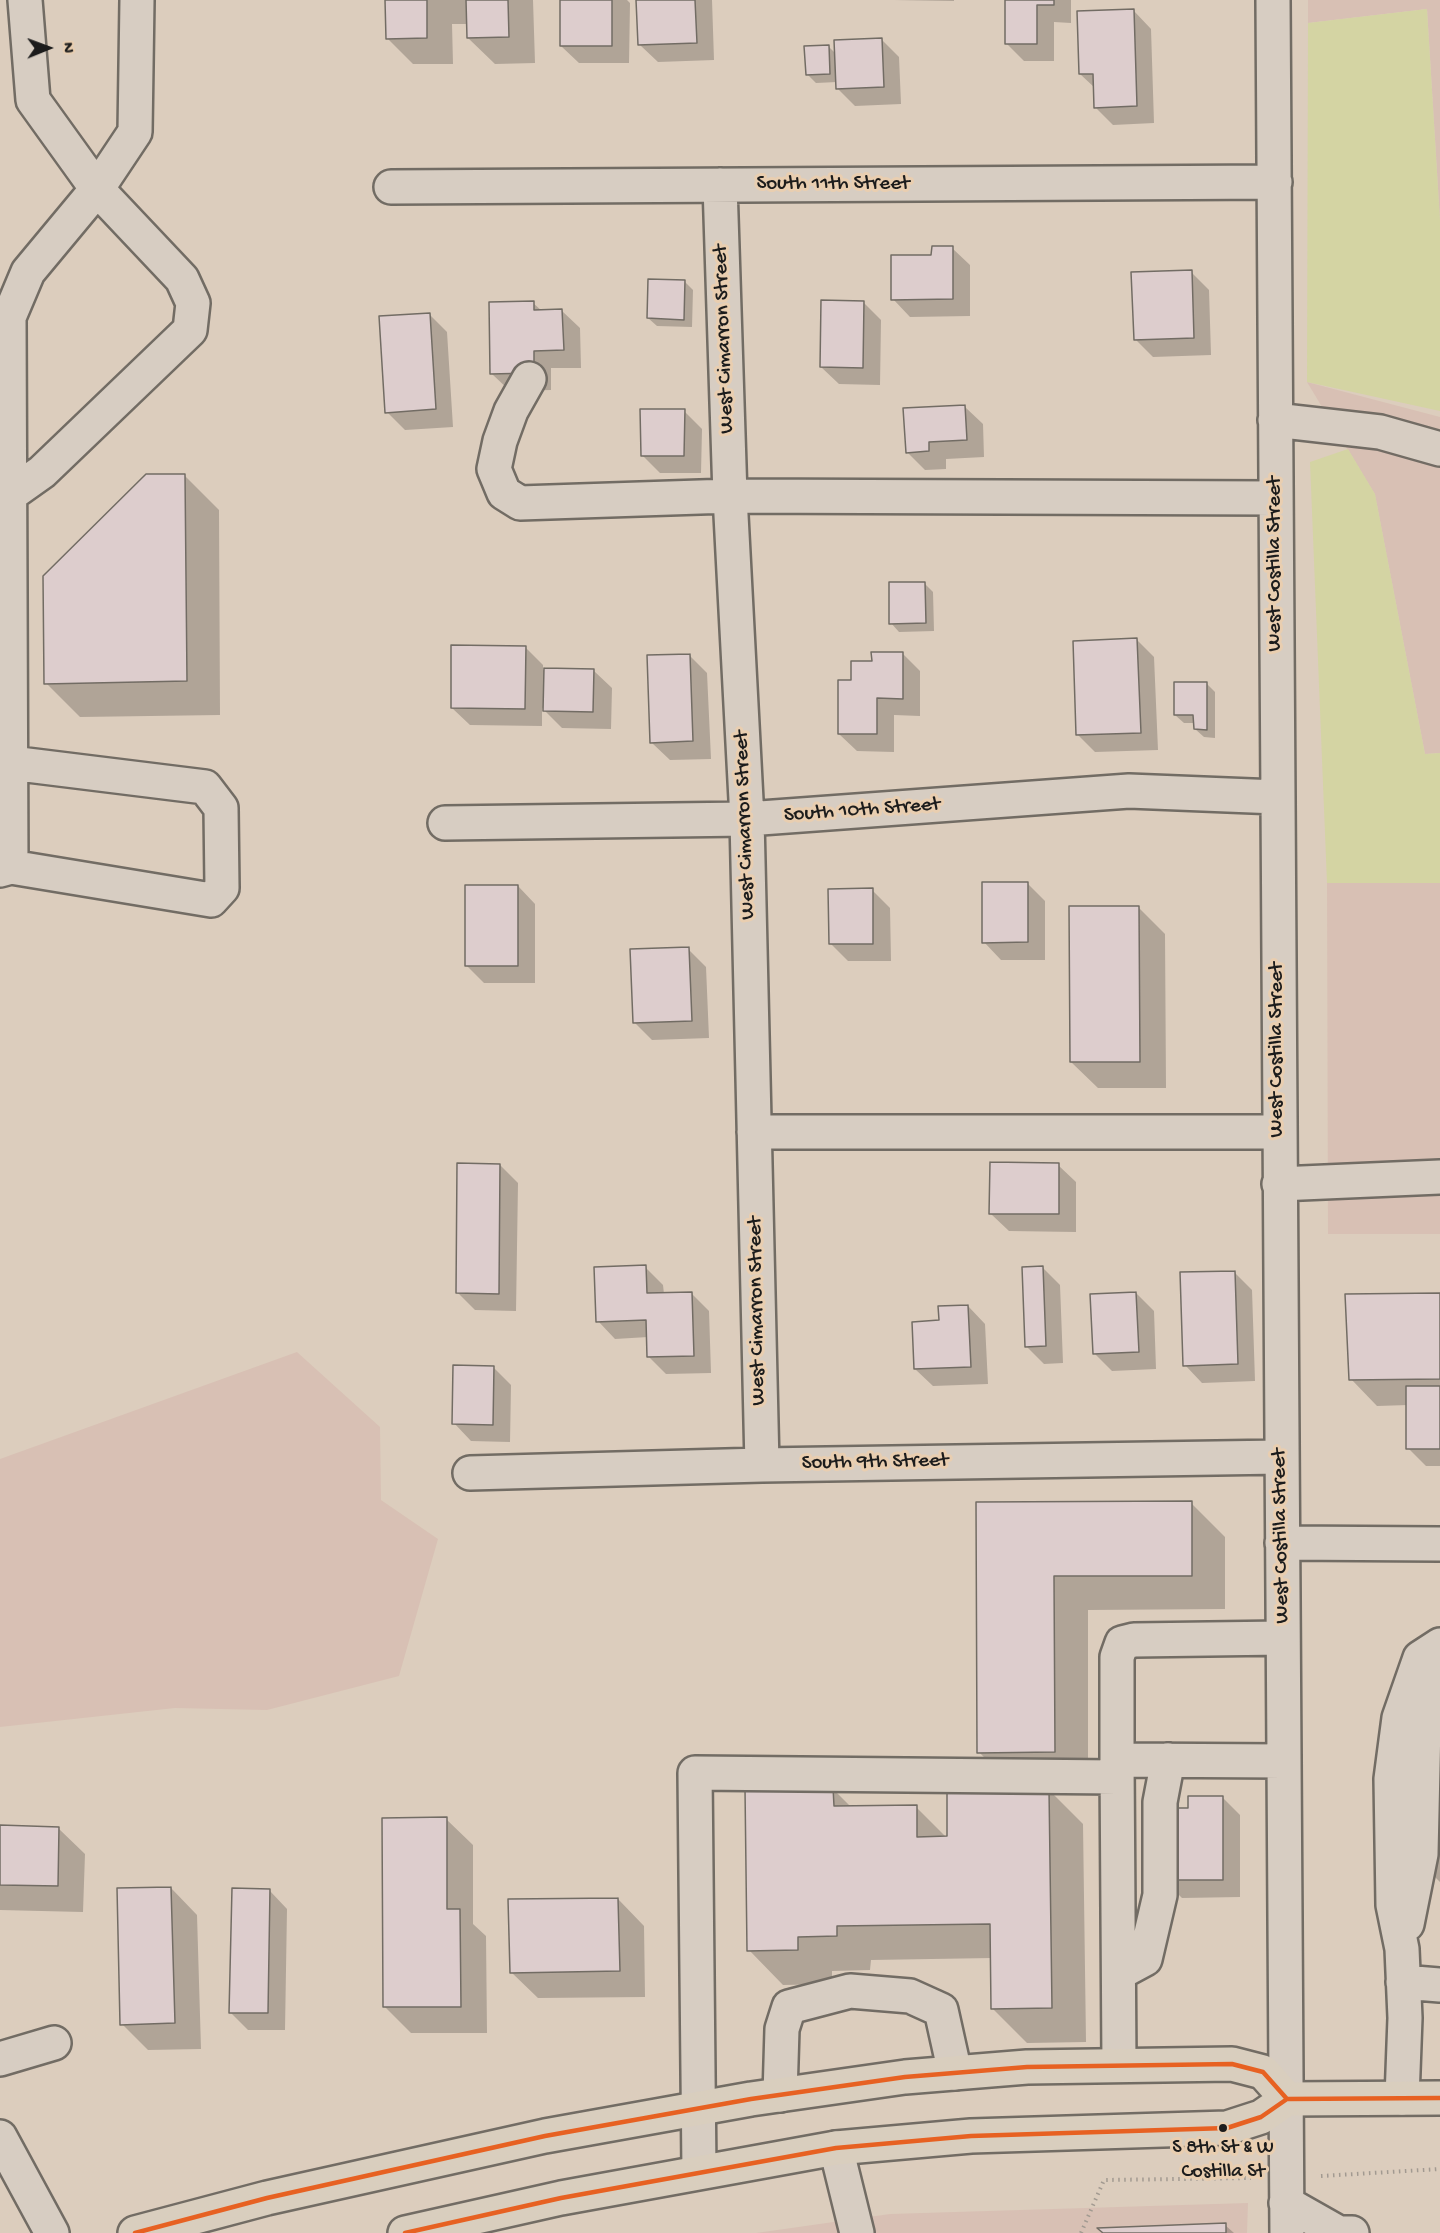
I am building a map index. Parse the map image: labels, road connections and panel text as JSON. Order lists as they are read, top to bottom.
{
  "streets": {
    "street": [
      "South 11th Street",
      "West Cimarron Street",
      "West Costilla Street",
      "South 10th Street",
      "South 9th Street"
    ]
  },
  "crossings": [
    ["South 11th Street", "West Cimarron Street"],
    ["South 11th Street", "West Costilla Street"],
    ["West Cimarron Street", "South 10th Street"],
    ["West Cimarron Street", "South 9th Street"],
    ["West Costilla Street", "South 10th Street"],
    ["West Costilla Street", "South 9th Street"]
  ],
  "places": ["S 8th St & W Costilla St"],
  "north": "right"
}
